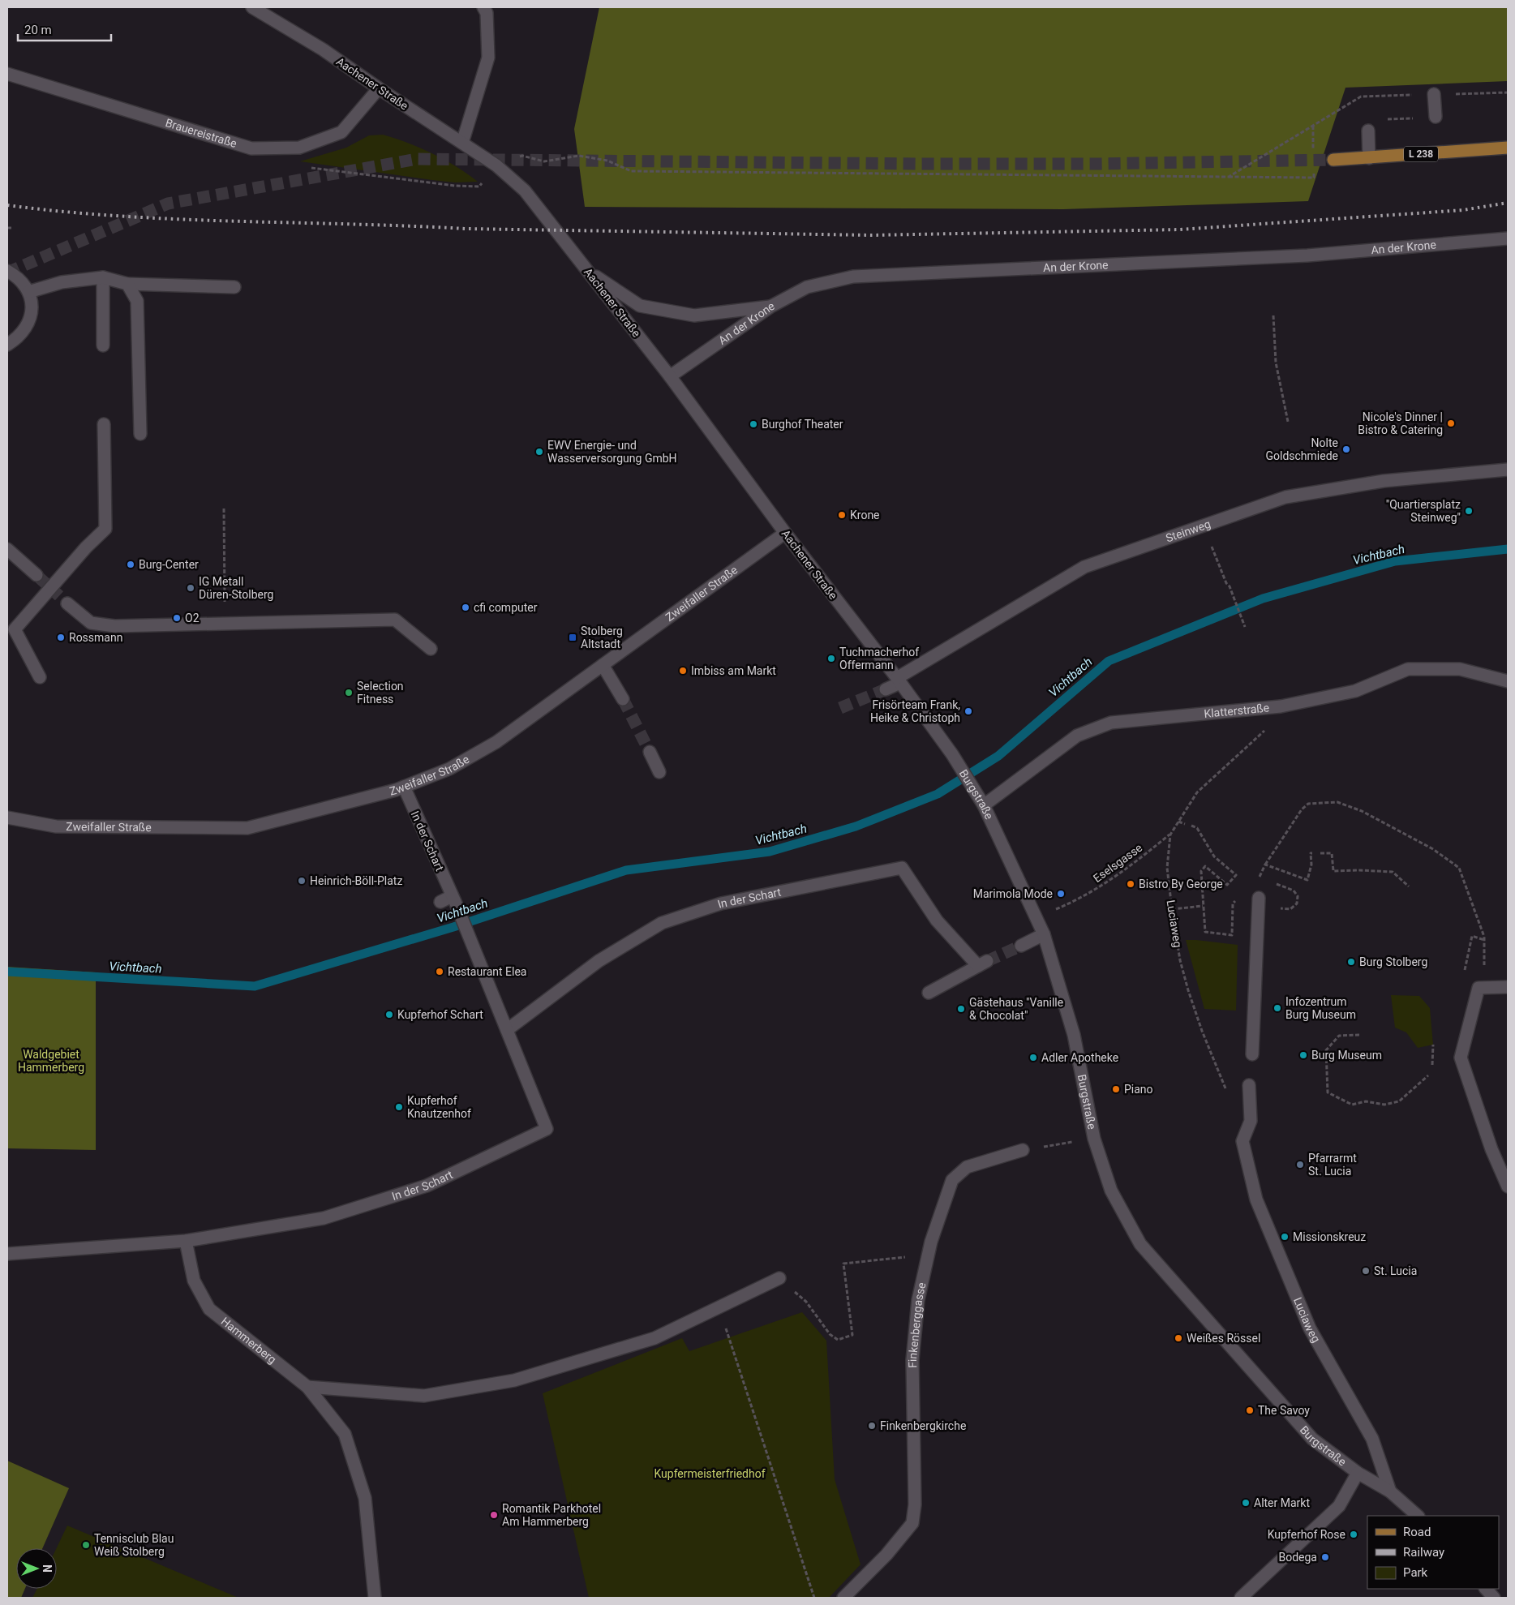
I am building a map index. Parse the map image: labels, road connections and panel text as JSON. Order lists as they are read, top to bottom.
{
  "streets": {
    "main road": ["L 238"],
    "street": [
      "Aachener Straße",
      "Brauereistraße",
      "An der Krone",
      "Steinweg",
      "Zweifaller Straße",
      "Klatterstraße",
      "Burgstraße",
      "In der Schart",
      "Luciaweg",
      "Finkenberggasse",
      "Hammerberg"
    ],
    "path": ["Eselsgasse"]
  },
  "crossings": [
    ["Aachener Straße", "Brauereistraße"],
    ["Aachener Straße", "An der Krone"],
    ["Aachener Straße", "Steinweg"],
    ["Aachener Straße", "Zweifaller Straße"],
    ["Aachener Straße", "Burgstraße"],
    ["Steinweg", "Burgstraße"],
    ["Zweifaller Straße", "In der Schart"],
    ["Klatterstraße", "Burgstraße"],
    ["Burgstraße", "Luciaweg"],
    ["In der Schart", "Hammerberg"],
    ["Eselsgasse", "Luciaweg"]
  ],
  "water": ["Vichtbach"],
  "parks": ["Waldgebiet Hammerberg", "Kupfermeisterfriedhof"],
  "places": {
    "other": [
      "Nicole's Dinner | Bistro & Catering",
      "Burghof Theater",
      "Nolte Goldschmiede",
      "EWV Energie- und Wasserversorgung GmbH",
      "\"Quartiersplatz Steinweg\"",
      "Krone",
      "Burg-Center",
      "IG Metall Düren-Stolberg",
      "cfi computer",
      "O2",
      "Rossmann",
      "Tuchmacherhof Offermann",
      "Imbiss am Markt",
      "Selection Fitness",
      "Frisörteam Frank, Heike & Christoph",
      "Heinrich-Böll-Platz",
      "Bistro By George",
      "Marimola Mode",
      "Burg Stolberg",
      "Restaurant Elea",
      "Infozentrum Burg Museum",
      "Gästehaus \"Vanille & Chocolat\"",
      "Kupferhof Schart",
      "Burg Museum",
      "Adler Apotheke",
      "Piano",
      "Kupferhof Knautzenhof",
      "Pfarrarmt St. Lucia",
      "Missionskreuz",
      "St. Lucia",
      "Weißes Rössel",
      "The Savoy",
      "Finkenbergkirche",
      "Alter Markt",
      "Romantik Parkhotel Am Hammerberg",
      "Kupferhof Rose",
      "Tennisclub Blau Weiß Stolberg",
      "Bodega"
    ],
    "transit": ["Stolberg Altstadt"]
  },
  "legend": ["Road", "Railway", "Park"],
  "scale_bar": "20 m",
  "north": "right"
}
